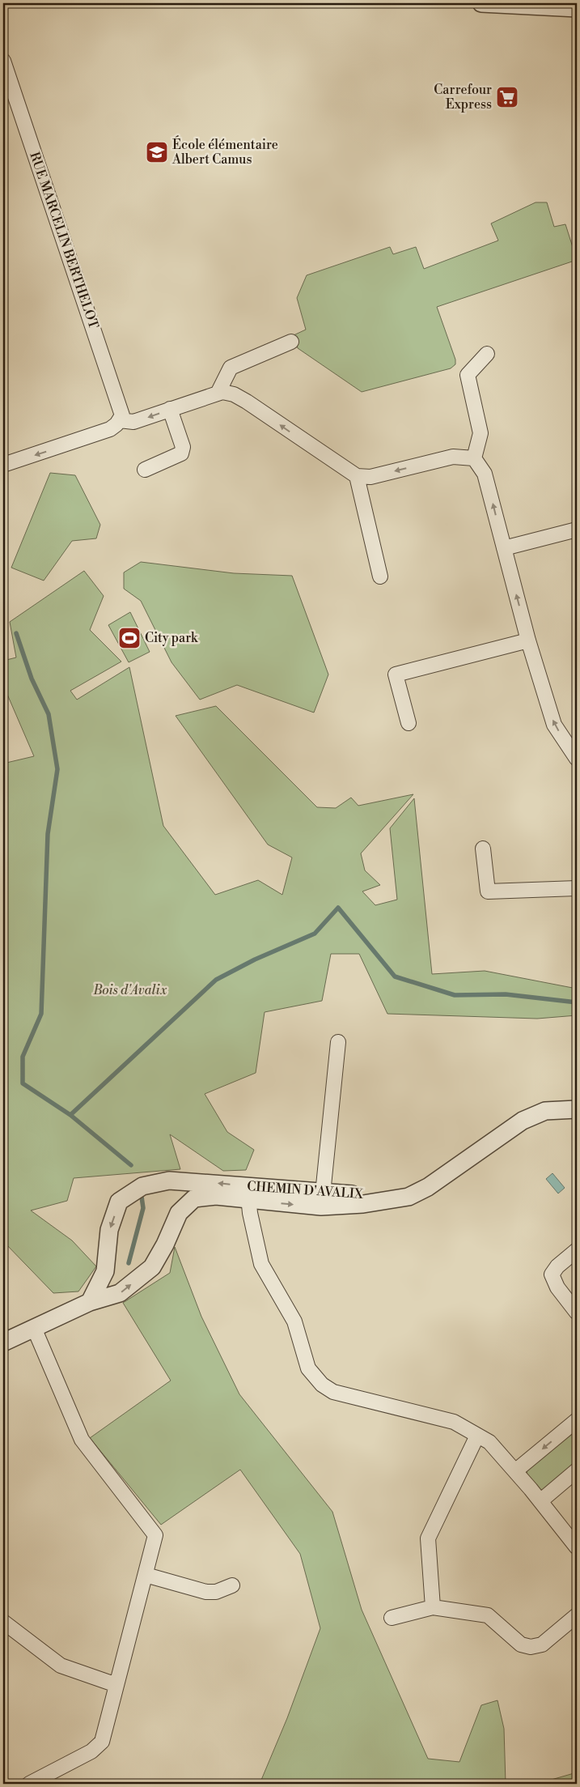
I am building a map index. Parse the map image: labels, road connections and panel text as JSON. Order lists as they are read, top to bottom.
{
  "streets": {
    "street": ["RUE MARCELIN BERTHELOT", "CHEMIN D'AVALIX"]
  },
  "parks": ["Bois d'Avalix"],
  "places": {
    "supermarket": ["Carrefour Express"],
    "school or university": ["École élémentaire Albert Camus"],
    "sports": ["City park"]
  }
}
